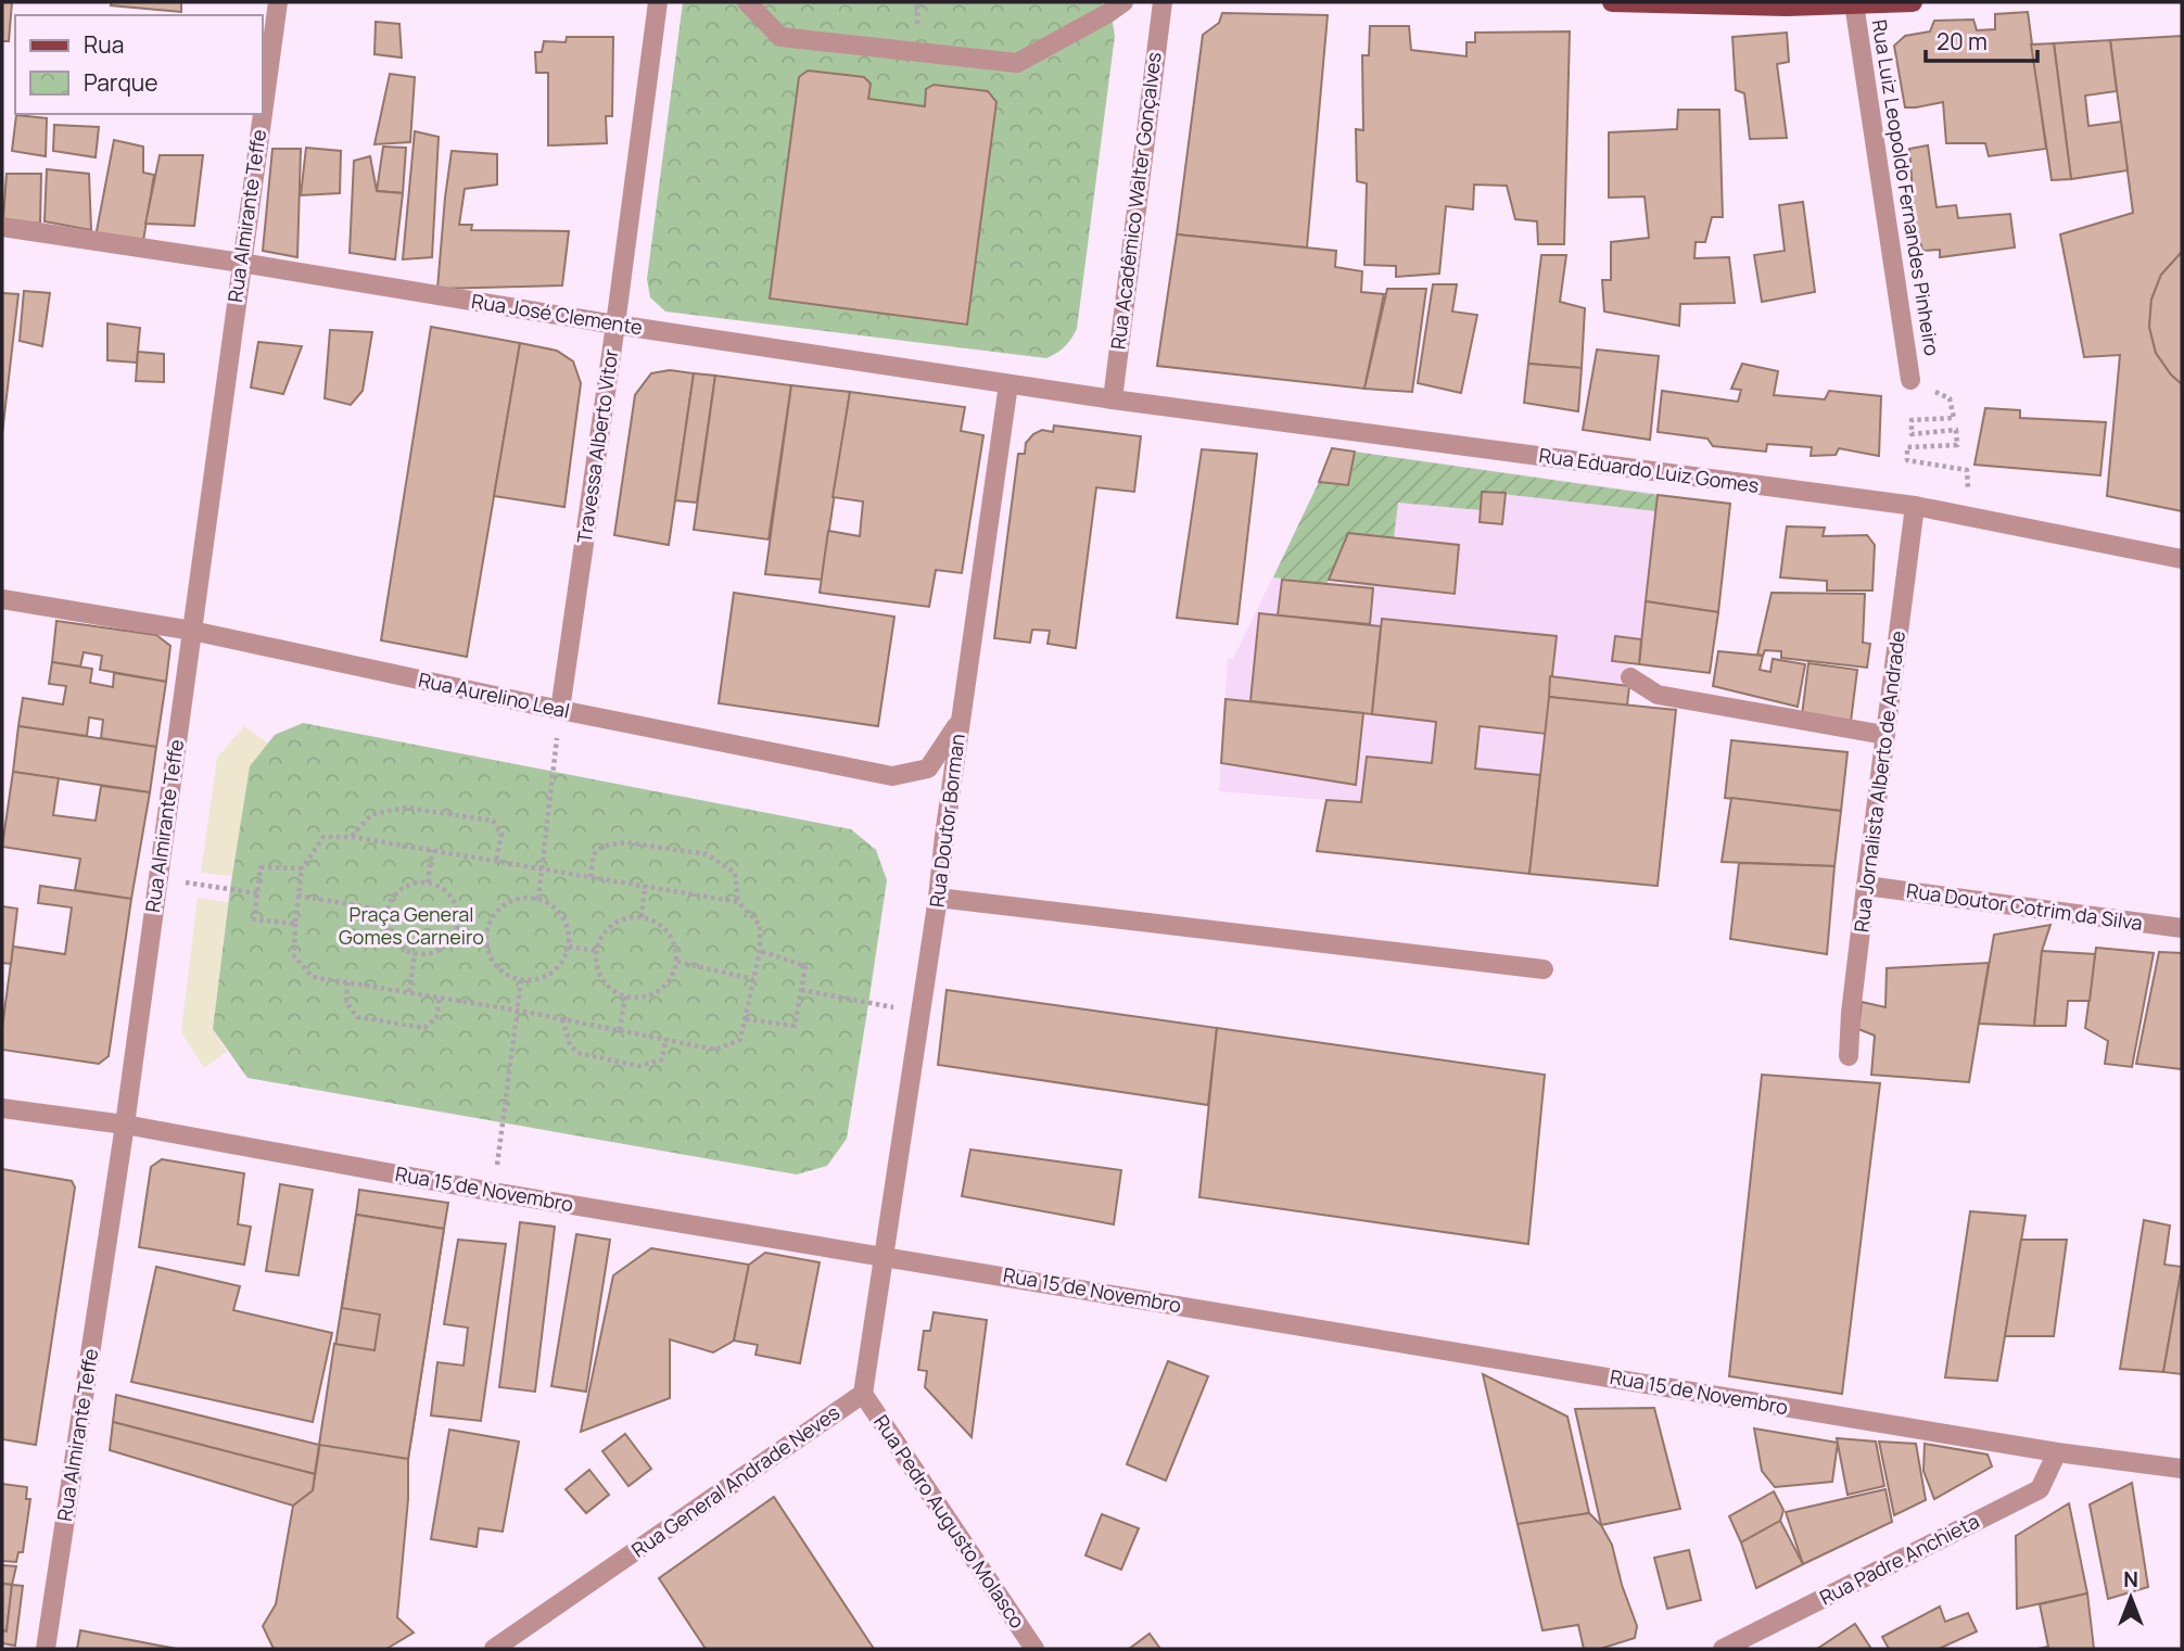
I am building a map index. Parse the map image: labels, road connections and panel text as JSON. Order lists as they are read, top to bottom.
{
  "streets": {
    "street": [
      "Rua Luiz Leopoldo Fernandes Pinheiro",
      "Rua Acadêmico Walter Gonçalves",
      "Rua Almirante Teffe",
      "Rua José Clemente",
      "Travessa Alberto Vitor",
      "Rua Eduardo Luiz Gomes",
      "Rua Aurelino Leal",
      "Rua Jornalista Alberto de Andrade",
      "Rua Doutor Borman",
      "Rua Doutor Cotrim da Silva",
      "Rua 15 de Novembro",
      "Rua General Andrade Neves",
      "Rua Pedro Augusto Molasco",
      "Rua Padre Anchieta"
    ]
  },
  "crossings": [
    ["Rua Acadêmico Walter Gonçalves", "Rua José Clemente"],
    ["Rua Acadêmico Walter Gonçalves", "Rua Eduardo Luiz Gomes"],
    ["Rua Almirante Teffe", "Rua José Clemente"],
    ["Rua Almirante Teffe", "Rua Aurelino Leal"],
    ["Rua Almirante Teffe", "Rua 15 de Novembro"],
    ["Rua José Clemente", "Travessa Alberto Vitor"],
    ["Rua José Clemente", "Rua Eduardo Luiz Gomes"],
    ["Rua José Clemente", "Rua Doutor Borman"],
    ["Travessa Alberto Vitor", "Rua Aurelino Leal"],
    ["Rua Eduardo Luiz Gomes", "Rua Jornalista Alberto de Andrade"],
    ["Rua Aurelino Leal", "Rua Doutor Borman"],
    ["Rua Jornalista Alberto de Andrade", "Rua Doutor Cotrim da Silva"],
    ["Rua Doutor Borman", "Rua 15 de Novembro"],
    ["Rua 15 de Novembro", "Rua Padre Anchieta"],
    ["Rua General Andrade Neves", "Rua Pedro Augusto Molasco"]
  ],
  "parks": ["Praça General Gomes Carneiro"],
  "legend": ["Rua", "Parque"],
  "scale_bar": "20 m",
  "north": "top"
}
